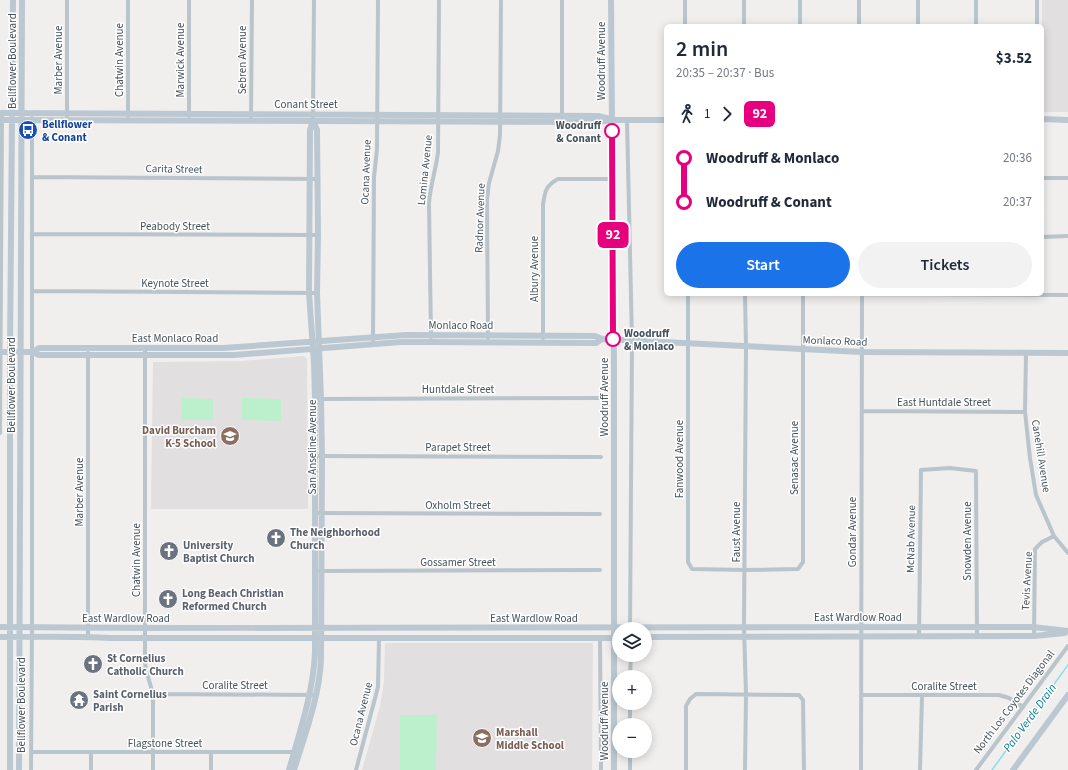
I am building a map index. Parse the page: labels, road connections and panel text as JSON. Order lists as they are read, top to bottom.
{
  "streets": {
    "main road": [
      "Bellflower Boulevard",
      "Woodruff Avenue",
      "Conant Street",
      "Monlaco Road",
      "East Monlaco Road",
      "San Anseline Avenue",
      "East Wardlow Road"
    ],
    "street": [
      "Marber Avenue",
      "Chatwin Avenue",
      "Marwick Avenue",
      "Sebren Avenue",
      "Carita Street",
      "Lomina Avenue",
      "Ocana Avenue",
      "Radnor Avenue",
      "Peabody Street",
      "Albury Avenue",
      "Keynote Street",
      "Huntdale Street",
      "East Huntdale Street",
      "Parapet Street",
      "Canehill Avenue",
      "Senasac Avenue",
      "Fanwood Avenue",
      "Oxholm Street",
      "Faust Avenue",
      "Gondar Avenue",
      "McNab Avenue",
      "Snowden Avenue",
      "Gossamer Street",
      "Tevis Avenue",
      "Coralite Street",
      "North Los Coyotes Diagonal",
      "Flagstone Street"
    ]
  },
  "crossings": [
    ["Marber Avenue", "Conant Street"],
    ["Marber Avenue", "East Monlaco Road"],
    ["Marber Avenue", "East Wardlow Road"],
    ["Chatwin Avenue", "Conant Street"],
    ["Chatwin Avenue", "East Monlaco Road"],
    ["Chatwin Avenue", "East Wardlow Road"],
    ["Chatwin Avenue", "Coralite Street"],
    ["Chatwin Avenue", "Flagstone Street"],
    ["Marwick Avenue", "Conant Street"],
    ["Sebren Avenue", "Conant Street"],
    ["Bellflower Boulevard", "Conant Street"],
    ["Bellflower Boulevard", "Carita Street"],
    ["Bellflower Boulevard", "Peabody Street"],
    ["Bellflower Boulevard", "Keynote Street"],
    ["Bellflower Boulevard", "East Monlaco Road"],
    ["Bellflower Boulevard", "East Wardlow Road"],
    ["Bellflower Boulevard", "Flagstone Street"],
    ["Woodruff Avenue", "Conant Street"],
    ["Woodruff Avenue", "Albury Avenue"],
    ["Woodruff Avenue", "Monlaco Road"],
    ["Woodruff Avenue", "East Wardlow Road"],
    ["Conant Street", "Lomina Avenue"],
    ["Conant Street", "Ocana Avenue"],
    ["Conant Street", "Radnor Avenue"],
    ["Conant Street", "San Anseline Avenue"],
    ["Carita Street", "San Anseline Avenue"],
    ["Lomina Avenue", "Monlaco Road"],
    ["Ocana Avenue", "Monlaco Road"],
    ["Ocana Avenue", "East Wardlow Road"],
    ["Radnor Avenue", "Monlaco Road"],
    ["Peabody Street", "San Anseline Avenue"],
    ["Albury Avenue", "Monlaco Road"],
    ["Keynote Street", "San Anseline Avenue"],
    ["Monlaco Road", "East Monlaco Road"],
    ["Monlaco Road", "San Anseline Avenue"],
    ["Monlaco Road", "Canehill Avenue"],
    ["Monlaco Road", "Senasac Avenue"],
    ["Monlaco Road", "Fanwood Avenue"],
    ["Monlaco Road", "Faust Avenue"],
    ["Monlaco Road", "Gondar Avenue"],
    ["East Monlaco Road", "San Anseline Avenue"],
    ["Huntdale Street", "San Anseline Avenue"],
    ["East Huntdale Street", "Canehill Avenue"],
    ["East Huntdale Street", "Gondar Avenue"],
    ["San Anseline Avenue", "Parapet Street"],
    ["San Anseline Avenue", "Oxholm Street"],
    ["San Anseline Avenue", "Gossamer Street"],
    ["San Anseline Avenue", "East Wardlow Road"],
    ["San Anseline Avenue", "Coralite Street"],
    ["San Anseline Avenue", "Flagstone Street"],
    ["Canehill Avenue", "Tevis Avenue"],
    ["Senasac Avenue", "Fanwood Avenue"],
    ["Senasac Avenue", "Faust Avenue"],
    ["Fanwood Avenue", "Faust Avenue"],
    ["Faust Avenue", "East Wardlow Road"],
    ["Gondar Avenue", "East Wardlow Road"],
    ["Gondar Avenue", "Coralite Street"],
    ["McNab Avenue", "Snowden Avenue"],
    ["McNab Avenue", "East Wardlow Road"],
    ["Snowden Avenue", "East Wardlow Road"],
    ["Tevis Avenue", "East Wardlow Road"],
    ["Coralite Street", "North Los Coyotes Diagonal"]
  ],
  "water": ["Palo Verde Drain"],
  "places": {
    "bus stop": ["Bellflower & Conant"],
    "other": ["Woodruff & Conant", "Woodruff & Monlaco"],
    "school or university": ["David Burcham K-5 School", "Marshall Middle School"],
    "church": [
      "The Neighborhood Church",
      "University Baptist Church",
      "Long Beach Christian Reformed Church",
      "St Cornelius Catholic Church"
    ],
    "temple": ["Saint Cornelius Parish"]
  },
  "lines": ["bus line 92"],
  "page": {
    "on_map": "92",
    "heading": ["2 min", "20:35 – 20:37 · Bus", "$3.52"],
    "legs": ["1", "92"],
    "list": [
      {
        "name": "Woodruff & Monlaco",
        "value": "20:36"
      },
      {
        "name": "Woodruff & Conant",
        "value": "20:37"
      }
    ],
    "buttons": ["Start", "Tickets"],
    "map_buttons": ["+", "−"]
  }
}
